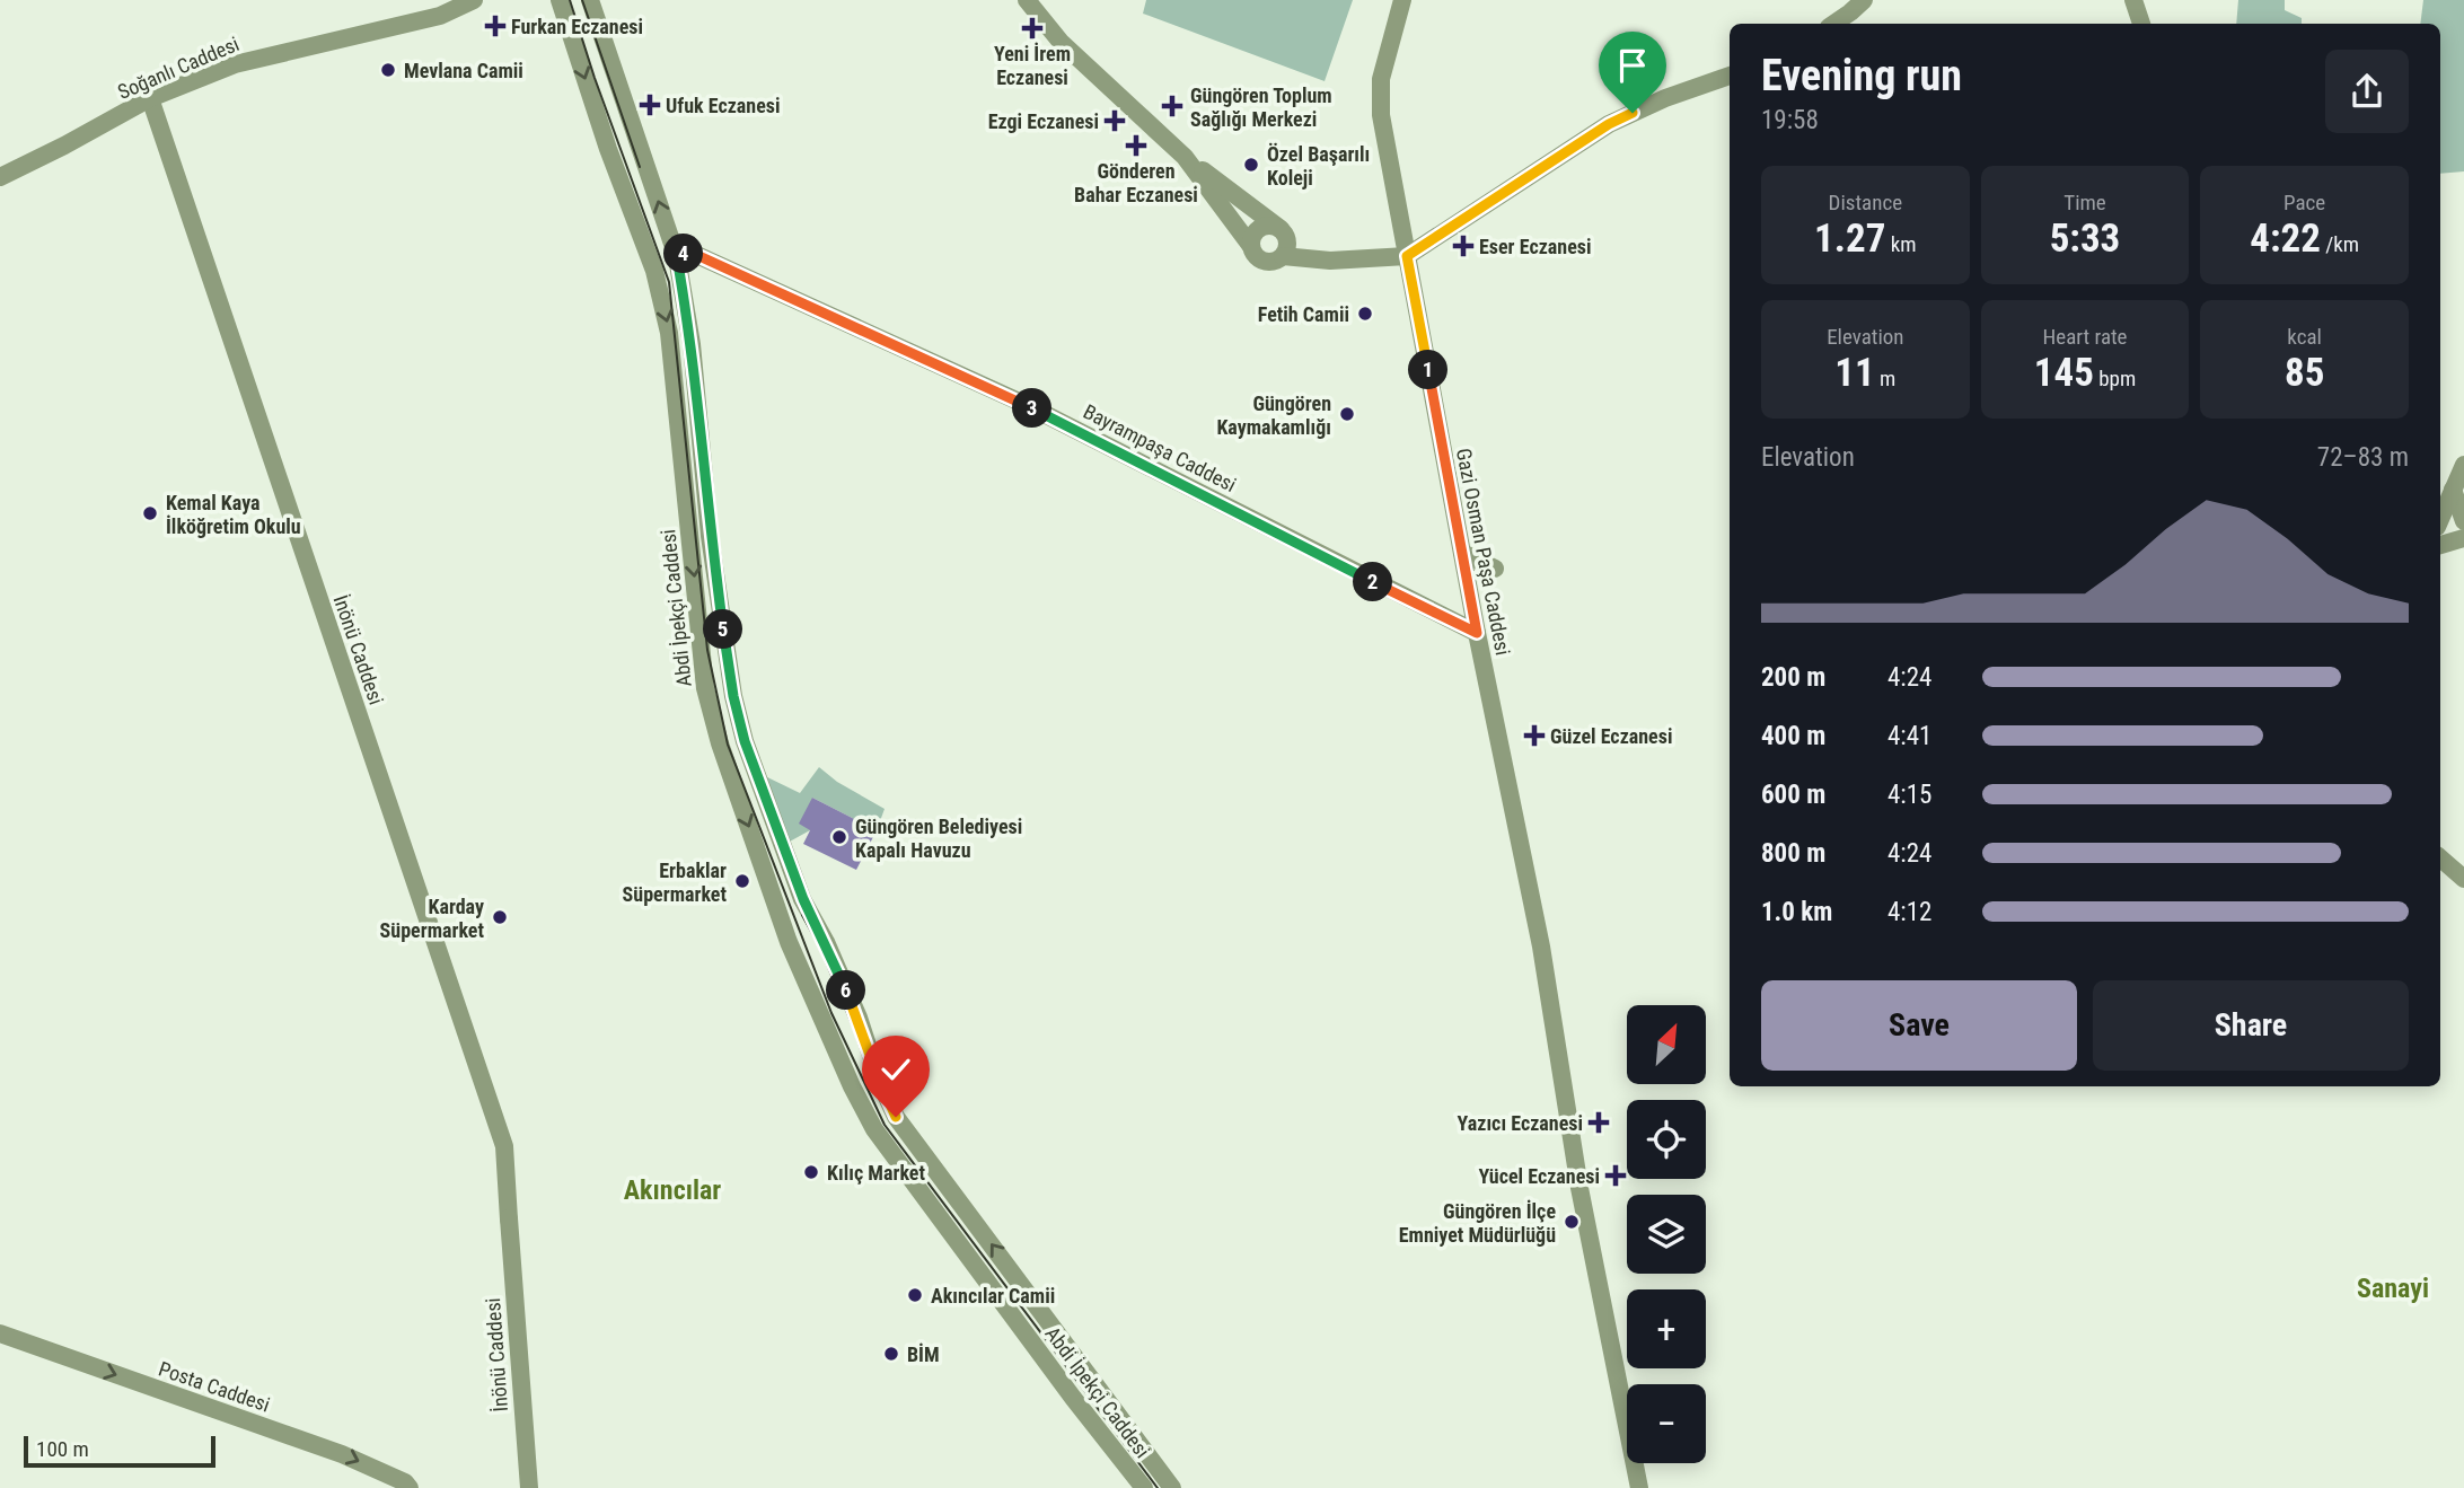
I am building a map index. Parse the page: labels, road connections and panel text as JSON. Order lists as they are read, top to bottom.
{
  "streets": {
    "street": [
      "Soğanlı Caddesi",
      "Bayrampaşa Caddesi",
      "Gazi Osman Paşa Caddesi",
      "Abdi İpekçi Caddesi",
      "İnönü Caddesi",
      "Posta Caddesi"
    ]
  },
  "crossings": [
    ["Soğanlı Caddesi", "İnönü Caddesi"],
    ["Bayrampaşa Caddesi", "Gazi Osman Paşa Caddesi"],
    ["Bayrampaşa Caddesi", "Abdi İpekçi Caddesi"]
  ],
  "one_way": ["Posta Caddesi"],
  "districts": ["Akıncılar", "Sanayi"],
  "places": {
    "health": [
      "Furkan Eczanesi",
      "Yeni İrem Eczanesi",
      "Ufuk Eczanesi",
      "Güngören Toplum Sağlığı Merkezi",
      "Ezgi Eczanesi",
      "Gönderen Bahar Eczanesi",
      "Eser Eczanesi",
      "Güzel Eczanesi",
      "Yazıcı Eczanesi",
      "Yücel Eczanesi"
    ],
    "other": [
      "Mevlana Camii",
      "Özel Başarılı Koleji",
      "Fetih Camii",
      "Güngören Kaymakamlığı",
      "Kemal Kaya İlköğretim Okulu",
      "Güngören Belediyesi Kapalı Havuzu",
      "Erbaklar Süpermarket",
      "Karday Süpermarket",
      "Kılıç Market",
      "Güngören İlçe Emniyet Müdürlüğü",
      "Akıncılar Camii",
      "BİM"
    ]
  },
  "scale_bar": "100 m",
  "north": "top right",
  "page": {
    "heading": ["Evening run", "19:58"],
    "stats": [
      ["Distance", "1.27 km"],
      ["Time", "5:33"],
      ["Pace", "4:22 /km"],
      ["Elevation", "11 m"],
      ["Heart rate", "145 bpm"],
      ["kcal", "85"]
    ],
    "pins": [
      "4",
      "1",
      "3",
      "2",
      "5",
      "6"
    ],
    "chart": ["Elevation", "72–83 m"],
    "list": [
      {
        "name": "200 m",
        "note": "4:24"
      },
      {
        "name": "400 m",
        "note": "4:41"
      },
      {
        "name": "600 m",
        "note": "4:15"
      },
      {
        "name": "800 m",
        "note": "4:24"
      },
      {
        "name": "1.0 km",
        "note": "4:12"
      }
    ],
    "buttons": ["Save", "Share"],
    "map_buttons": ["+", "−"],
    "scale": "100 m"
  }
}
